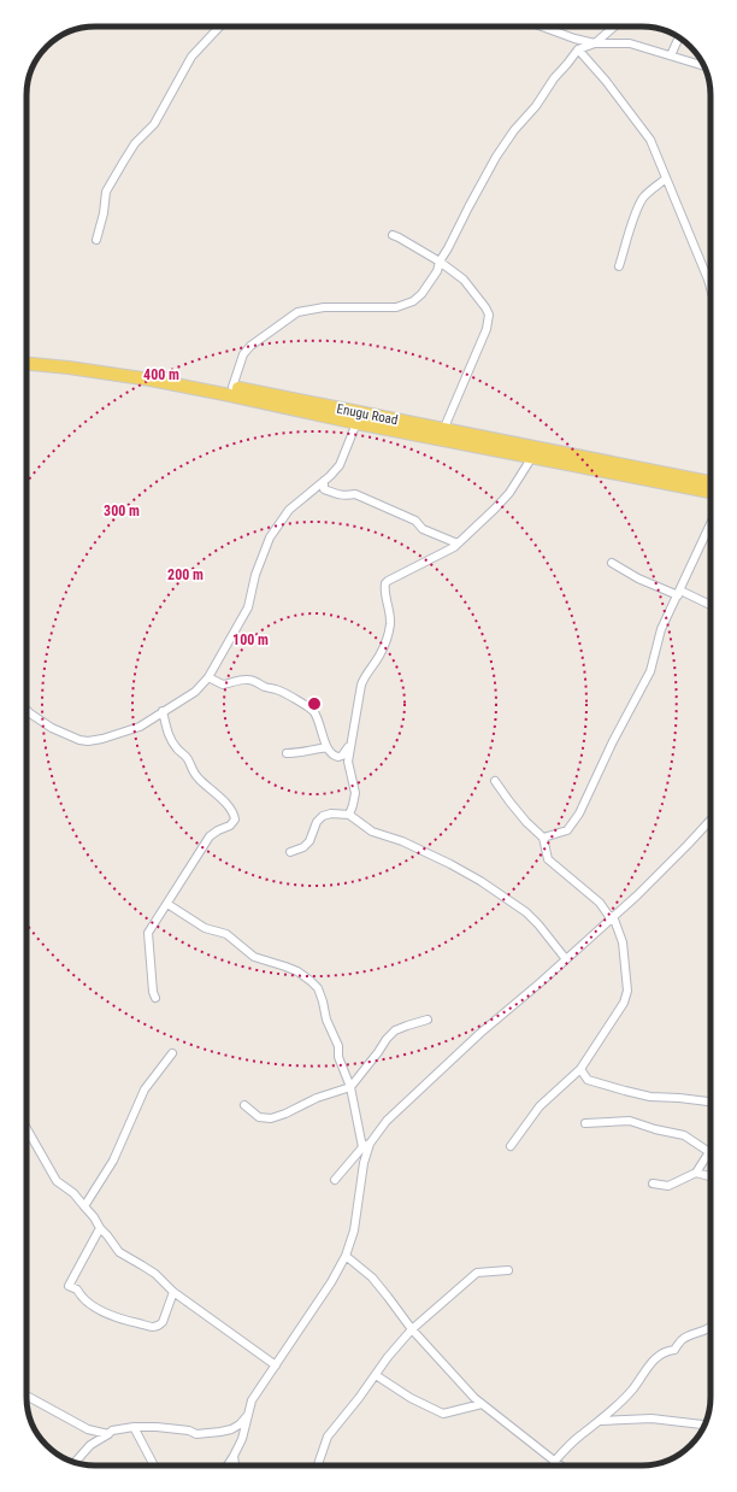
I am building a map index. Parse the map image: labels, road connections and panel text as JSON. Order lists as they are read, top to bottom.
{
  "streets": {
    "main road": ["Enugu Road"]
  },
  "rings": [
    "400 m",
    "300 m",
    "200 m",
    "100 m"
  ]
}
